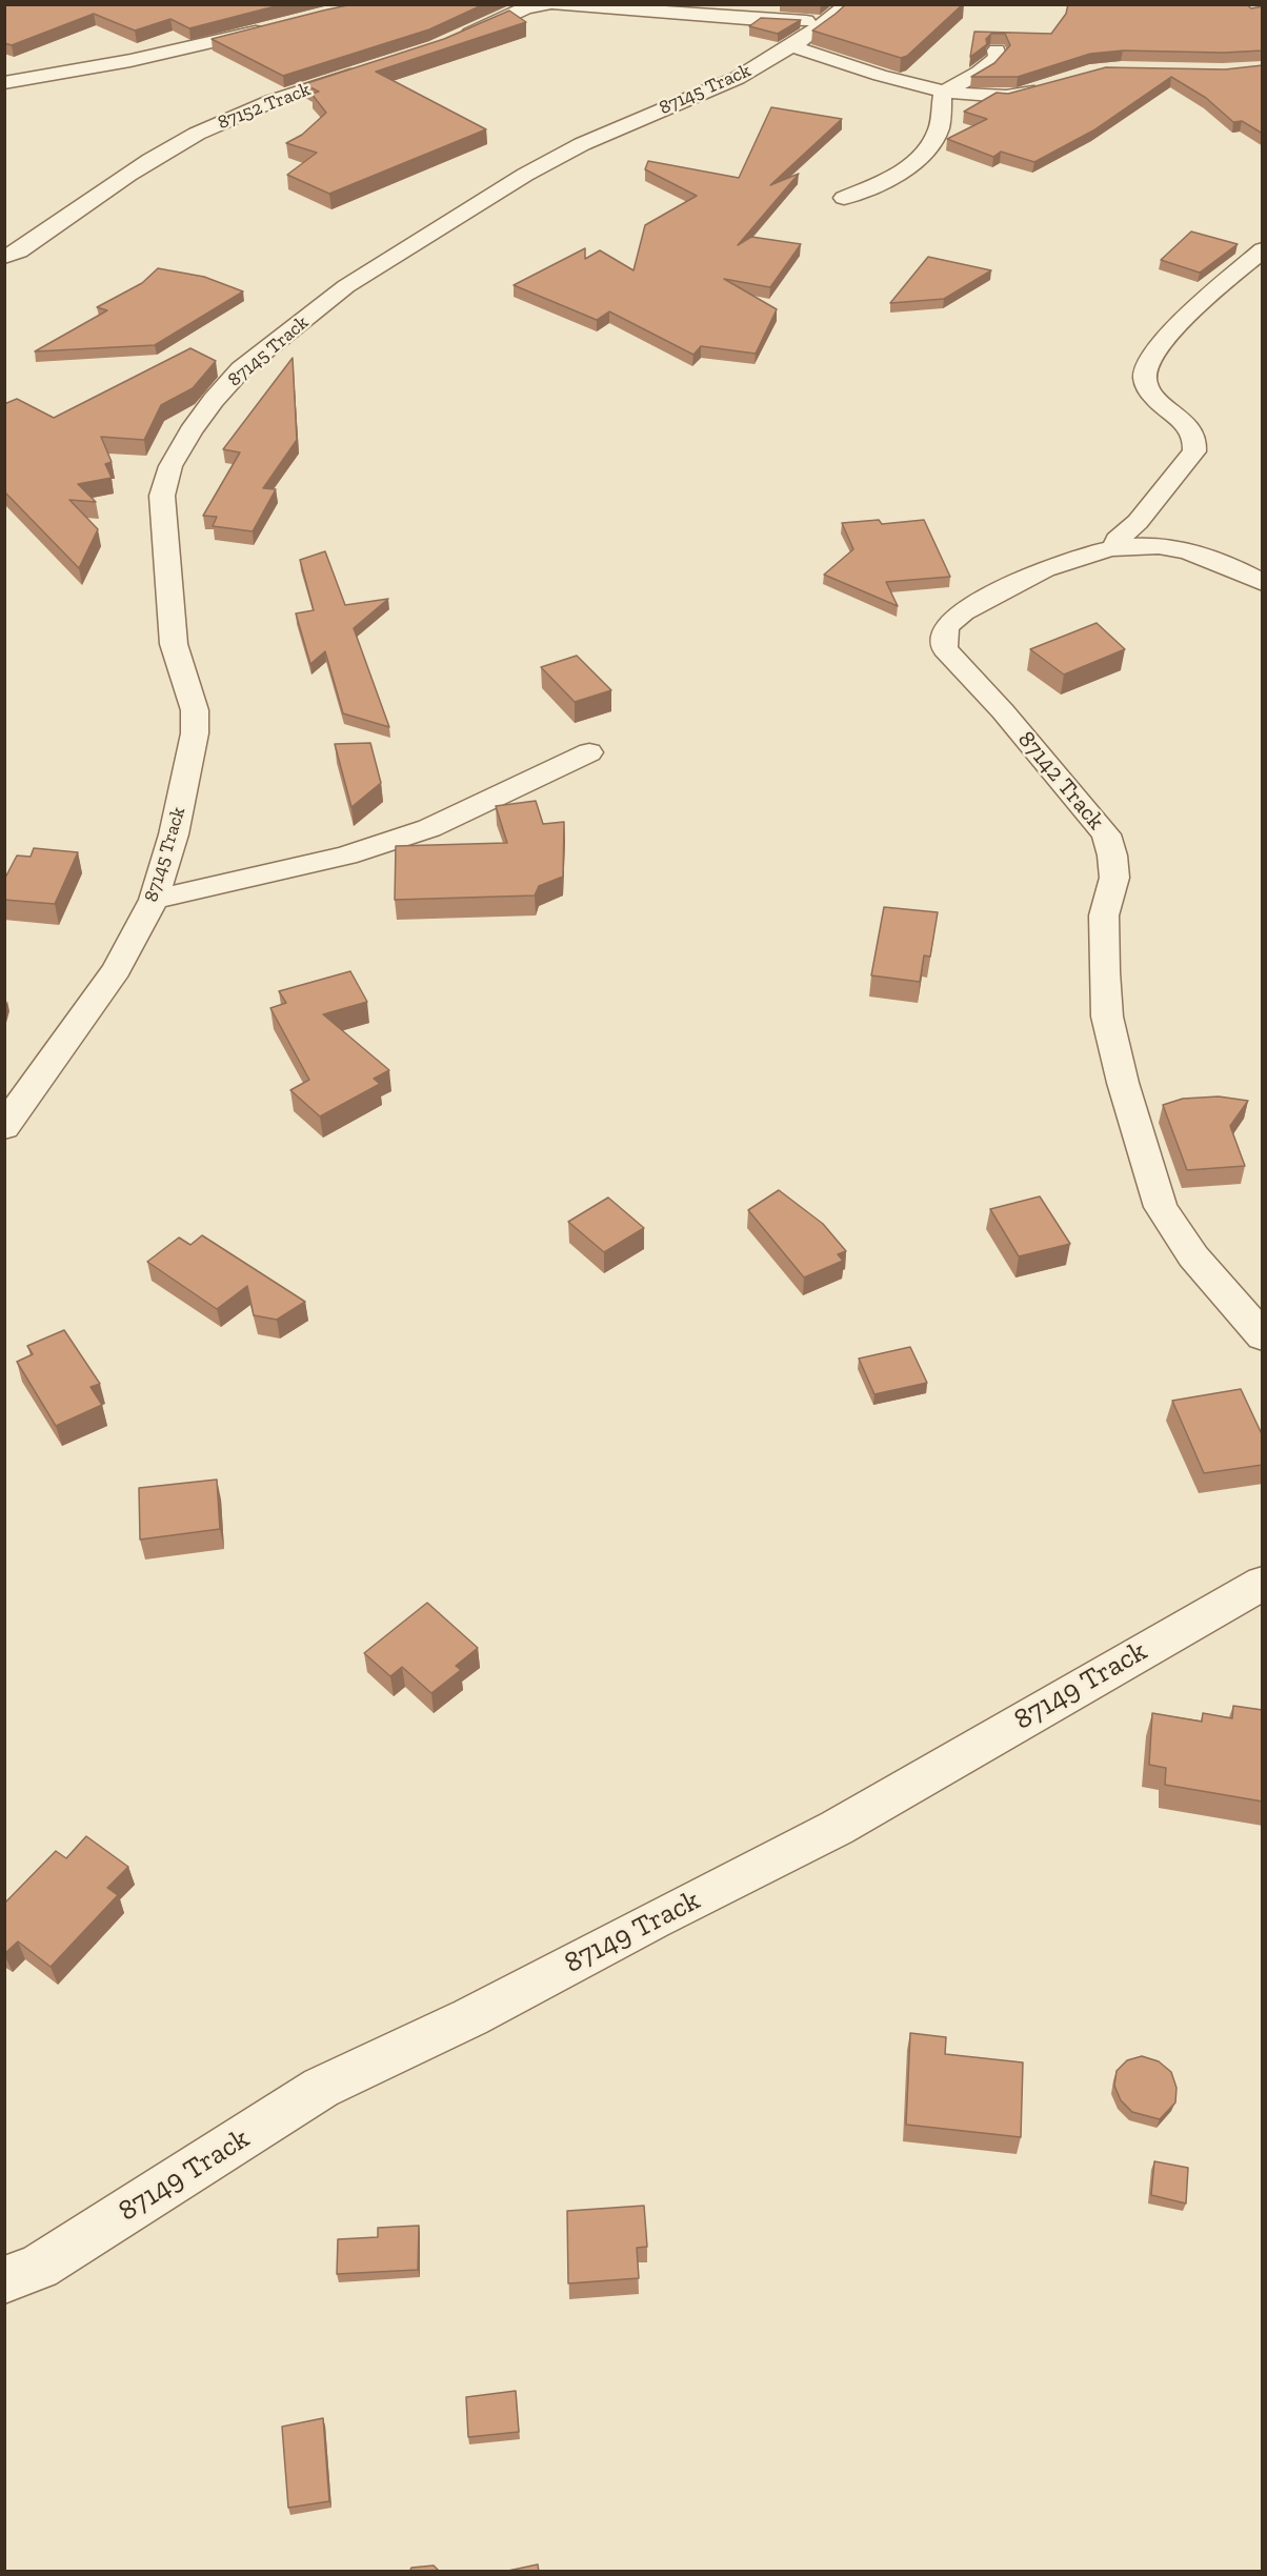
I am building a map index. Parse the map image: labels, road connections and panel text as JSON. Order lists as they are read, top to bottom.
{
  "streets": {
    "street": [
      "87145 Track",
      "87152 Track",
      "87142 Track",
      "87149 Track"
    ]
  }
}
